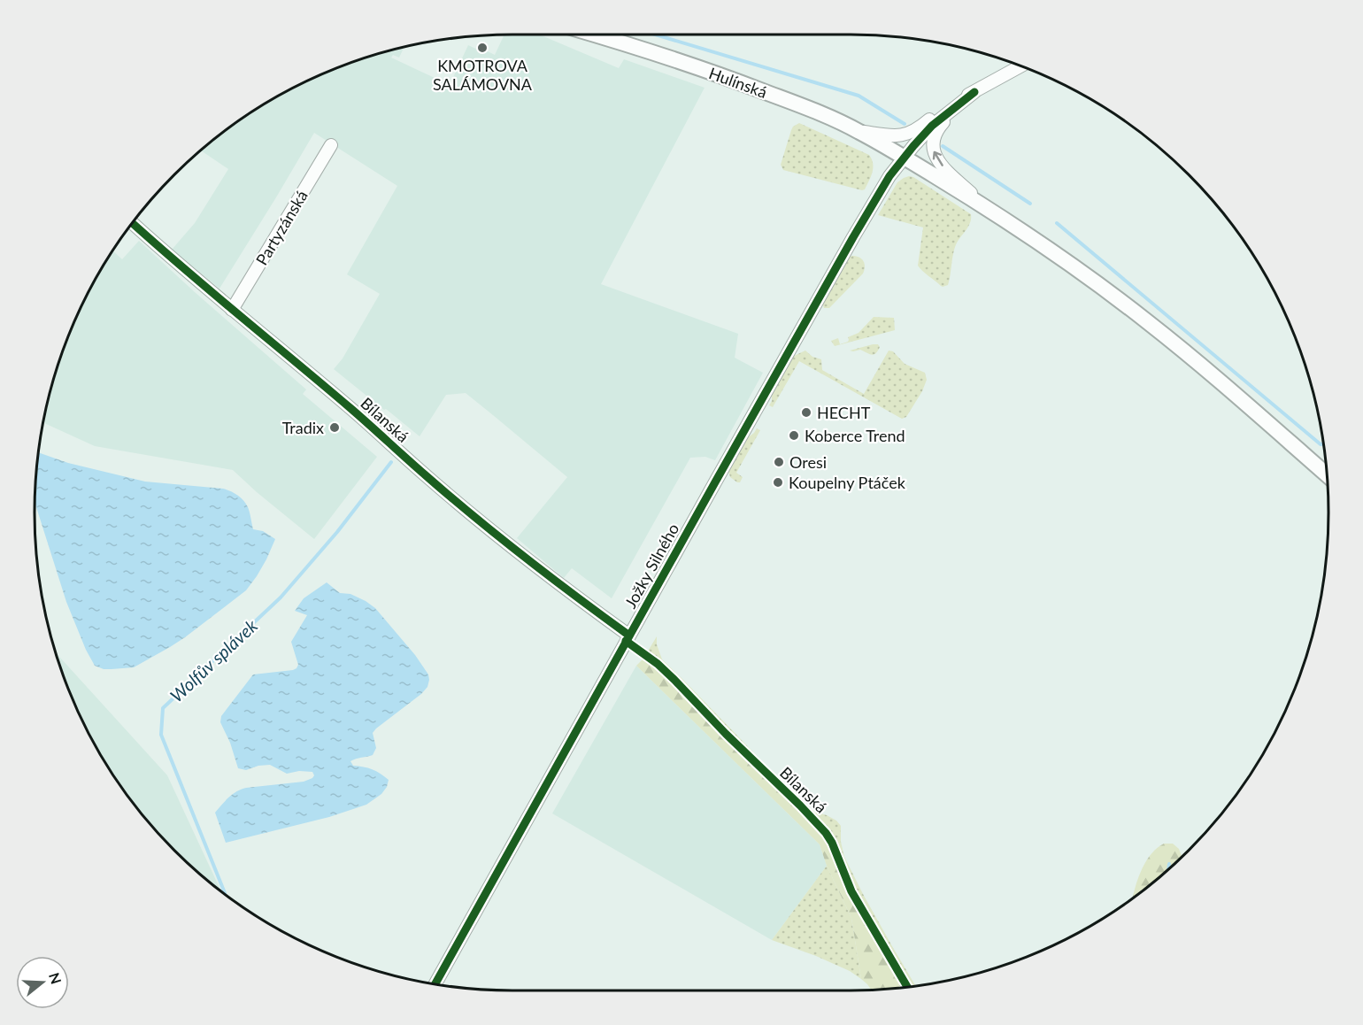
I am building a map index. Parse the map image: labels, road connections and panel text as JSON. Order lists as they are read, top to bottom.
{
  "streets": {
    "main road": ["Hulínská"],
    "street": ["Partyzánská", "Bílanská", "Jožky Silného"]
  },
  "crossings": [
    ["Hulínská", "Jožky Silného"],
    ["Partyzánská", "Bílanská"],
    ["Bílanská", "Jožky Silného"]
  ],
  "water": ["Wolfův splávek"],
  "places": [
    "KMOTROVA SALÁMOVNA",
    "HECHT",
    "Tradix",
    "Koberce Trend",
    "Oresi",
    "Koupelny Ptáček"
  ],
  "north": "right"
}
